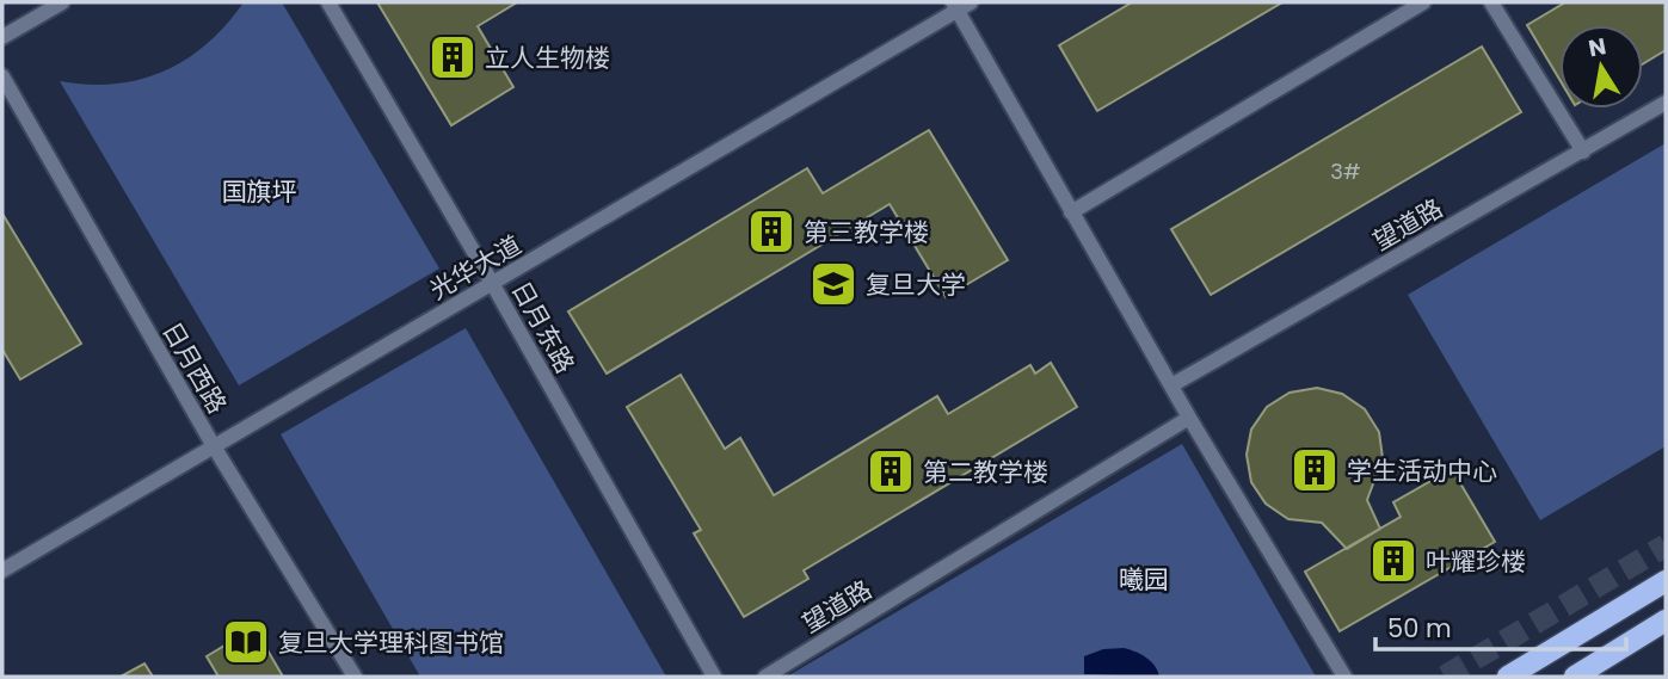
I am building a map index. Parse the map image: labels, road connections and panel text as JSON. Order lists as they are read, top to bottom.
{
  "streets": {
    "lane": [
      "望道路",
      "光华大道",
      "日月东路",
      "日月西路"
    ]
  },
  "crossings": [
    ["光华大道", "日月东路"],
    ["光华大道", "日月西路"]
  ],
  "parks": ["国旗坪", "曦园"],
  "places": {
    "building": [
      "立人生物楼",
      "第三教学楼",
      "学生活动中心",
      "第二教学楼",
      "叶耀珍楼"
    ],
    "school or university": ["复旦大学"],
    "library": ["复旦大学理科图书馆"]
  },
  "house_numbers": ["3#"],
  "scale_bar": "50 m",
  "north": "top"
}
